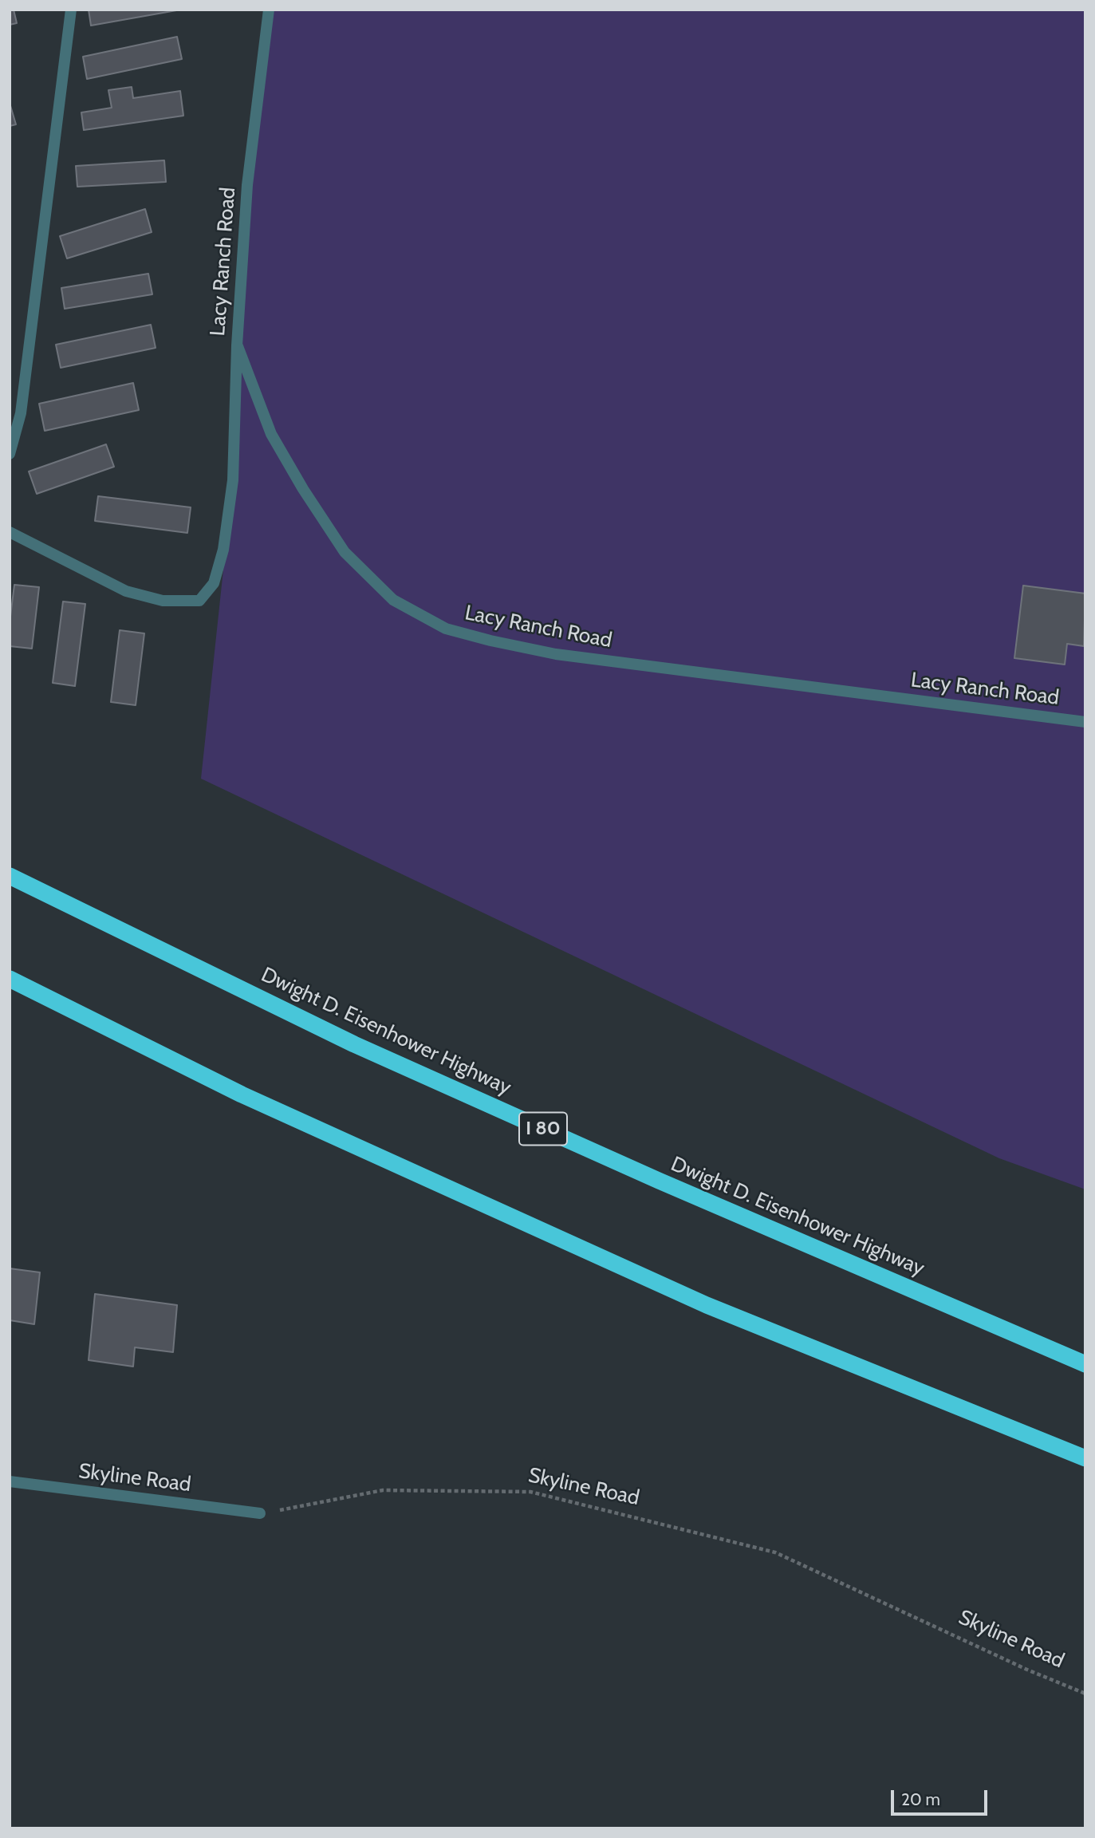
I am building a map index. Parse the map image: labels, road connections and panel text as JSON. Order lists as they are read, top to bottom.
{
  "streets": {
    "highway": ["Dwight D. Eisenhower Highway", "I 80"],
    "street": ["Lacy Ranch Road", "Skyline Road"]
  },
  "scale_bar": "20 m"
}
